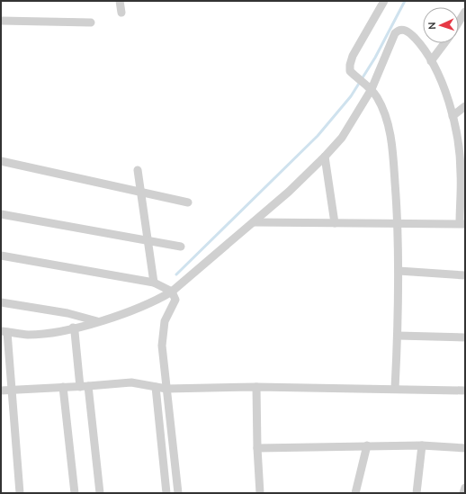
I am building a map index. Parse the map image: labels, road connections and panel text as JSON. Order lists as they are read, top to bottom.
{
  "north": "left"
}
